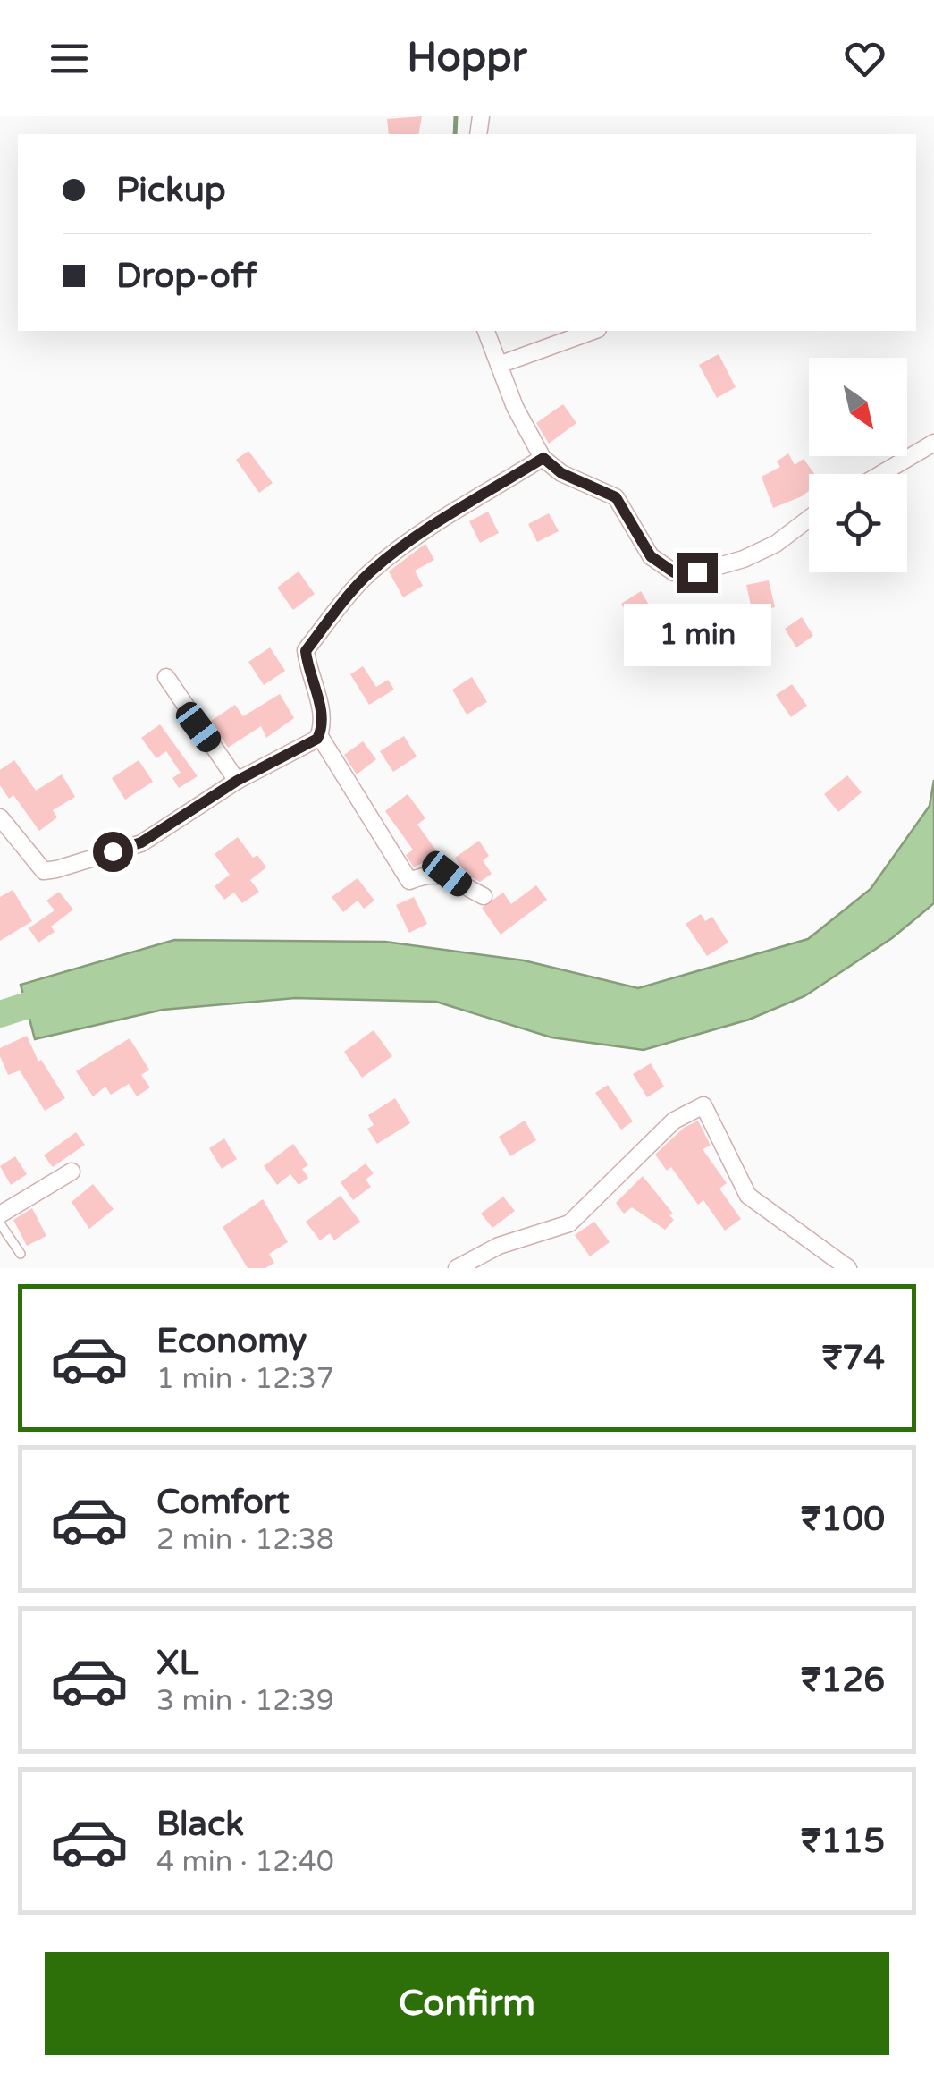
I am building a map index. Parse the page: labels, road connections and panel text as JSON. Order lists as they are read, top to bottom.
{
  "north": "bottom right",
  "page": {
    "header": "Hoppr",
    "banner": ["Pickup", "Drop-off"],
    "bubble": "1 min",
    "list": [
      {
        "name": "Economy",
        "note": "1 min · 12:37",
        "value": "₹74"
      },
      {
        "name": "Comfort",
        "note": "2 min · 12:38",
        "value": "₹100"
      },
      {
        "name": "XL",
        "note": "3 min · 12:39",
        "value": "₹126"
      },
      {
        "name": "Black",
        "note": "4 min · 12:40",
        "value": "₹115"
      }
    ],
    "buttons": "Confirm"
  }
}
